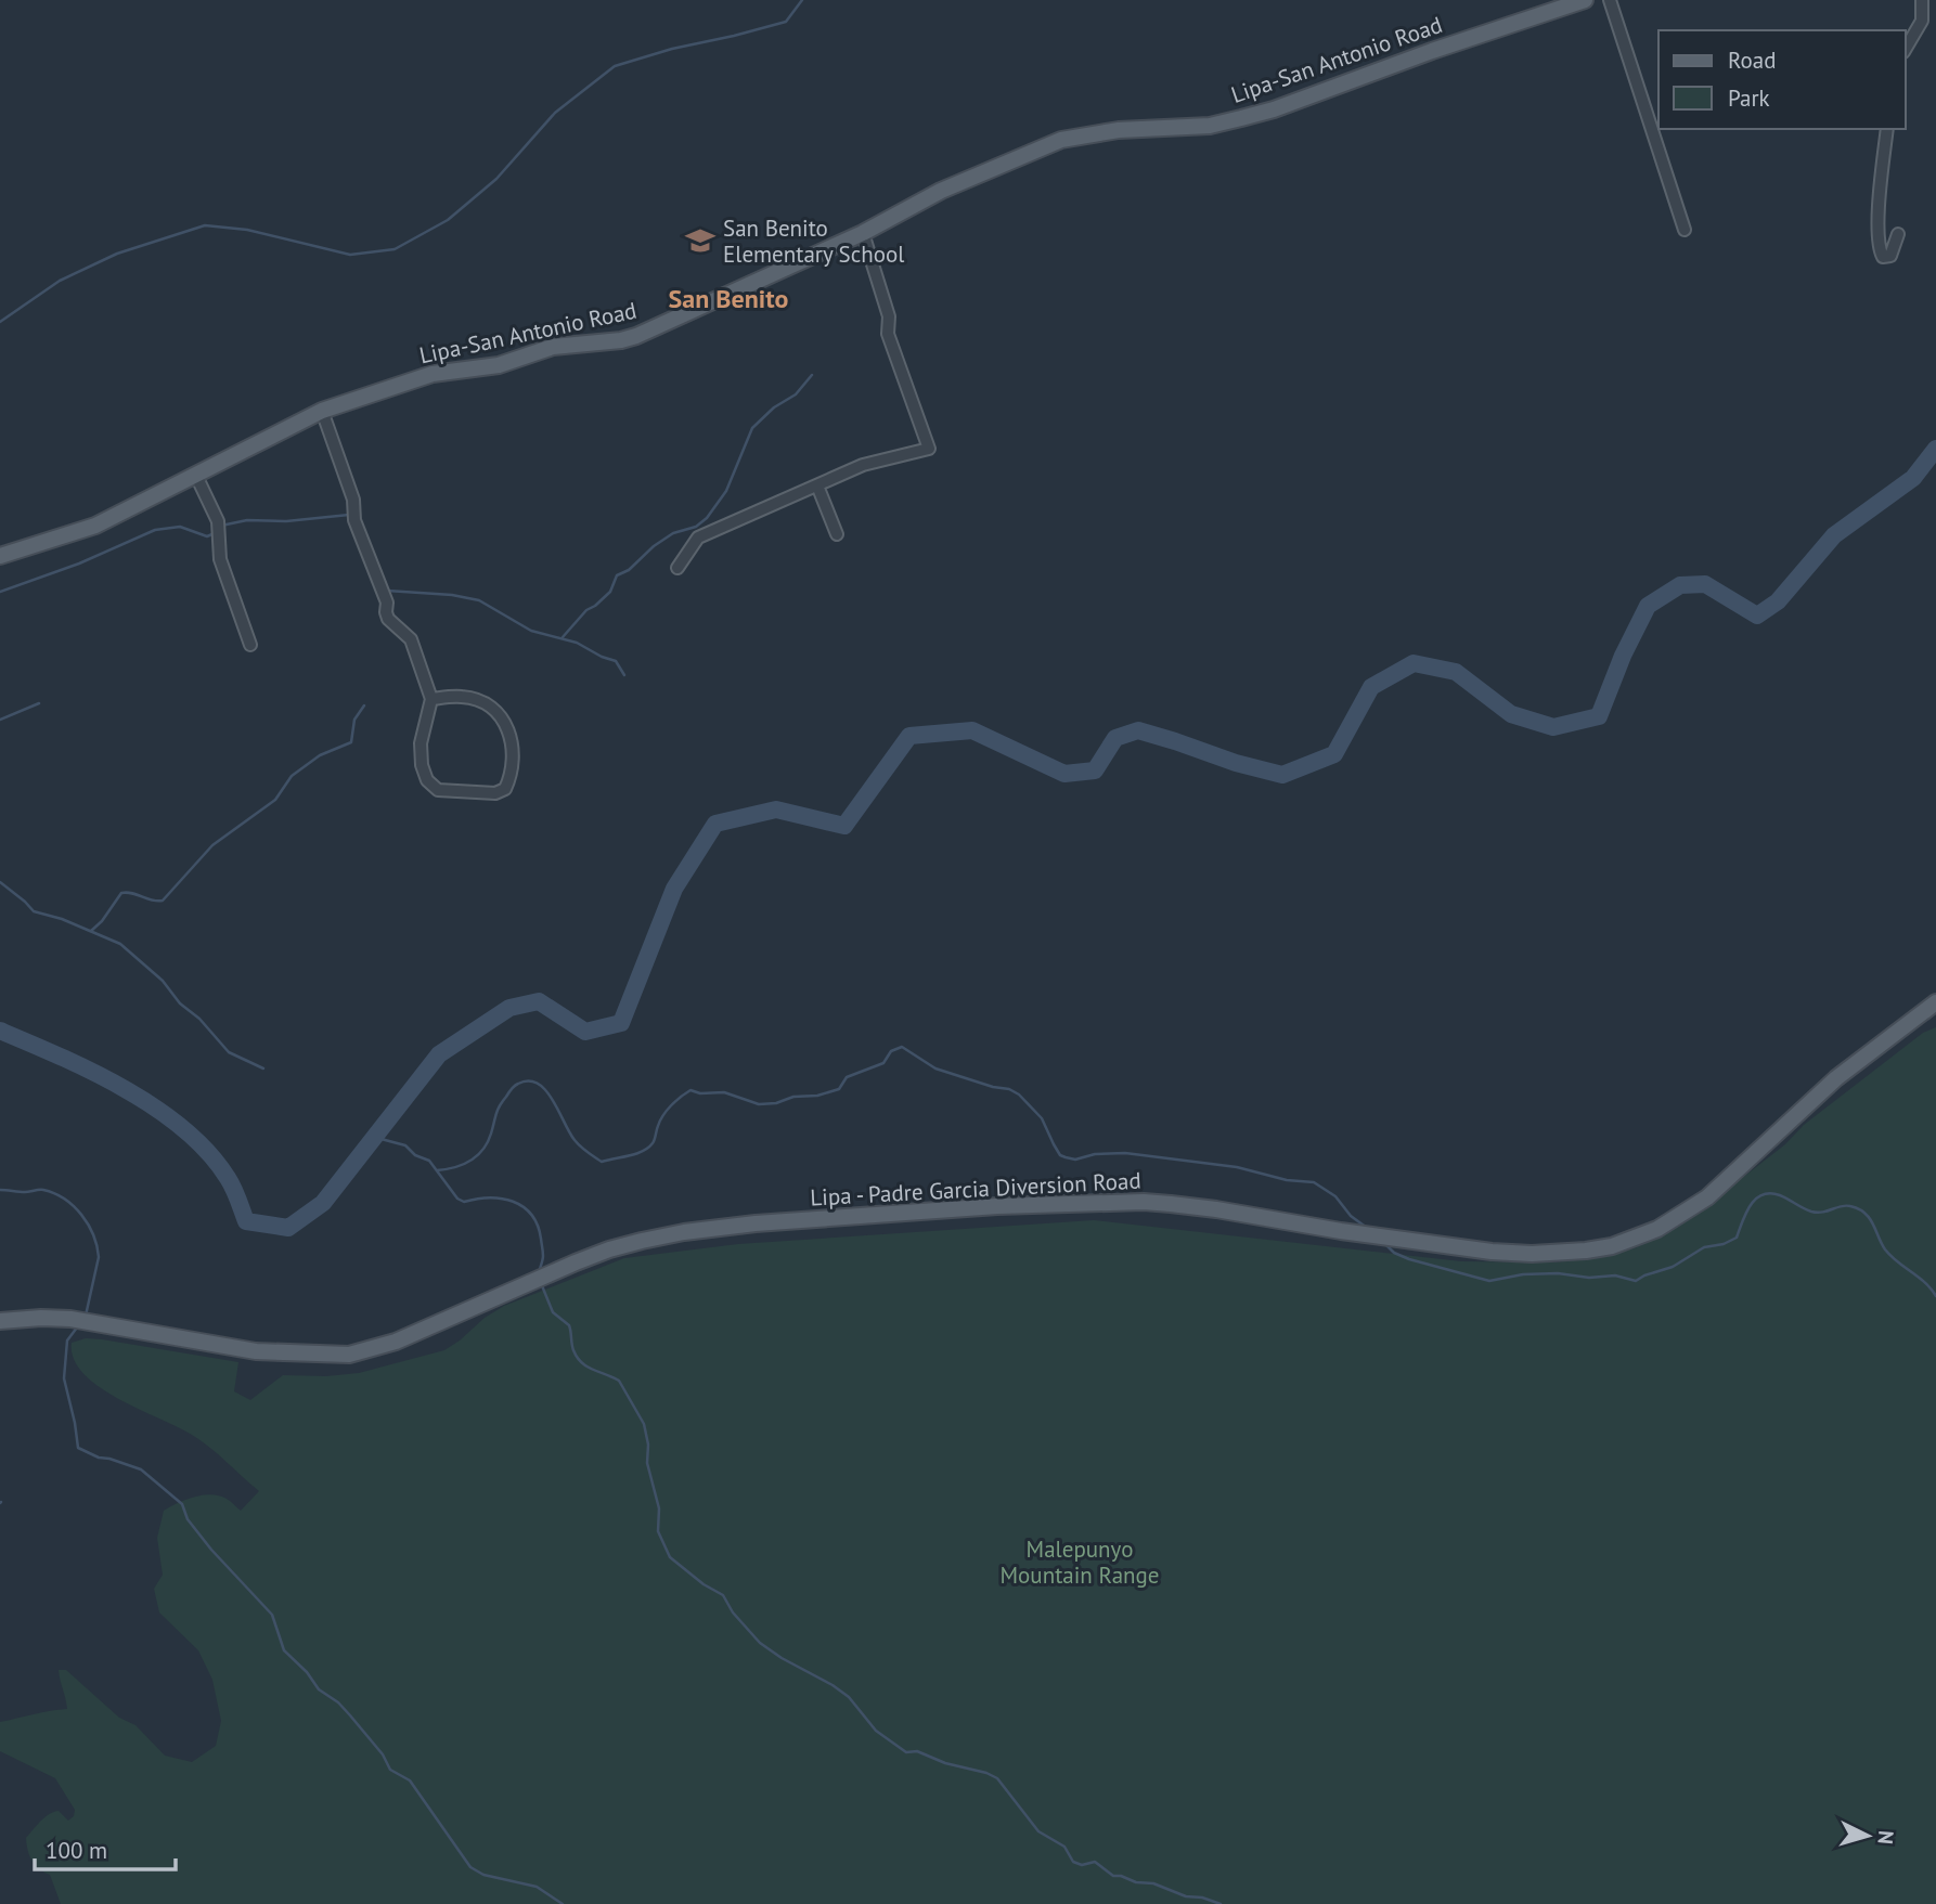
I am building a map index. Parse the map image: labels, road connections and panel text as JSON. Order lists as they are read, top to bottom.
{
  "streets": {
    "main road": ["Lipa-San Antonio Road", "Lipa - Padre Garcia Diversion Road"]
  },
  "districts": ["San Benito"],
  "parks": ["Malepunyo Mountain Range"],
  "places": {
    "school or university": ["San Benito Elementary School"]
  },
  "legend": ["Road", "Park"],
  "scale_bar": "100 m",
  "north": "right"
}
